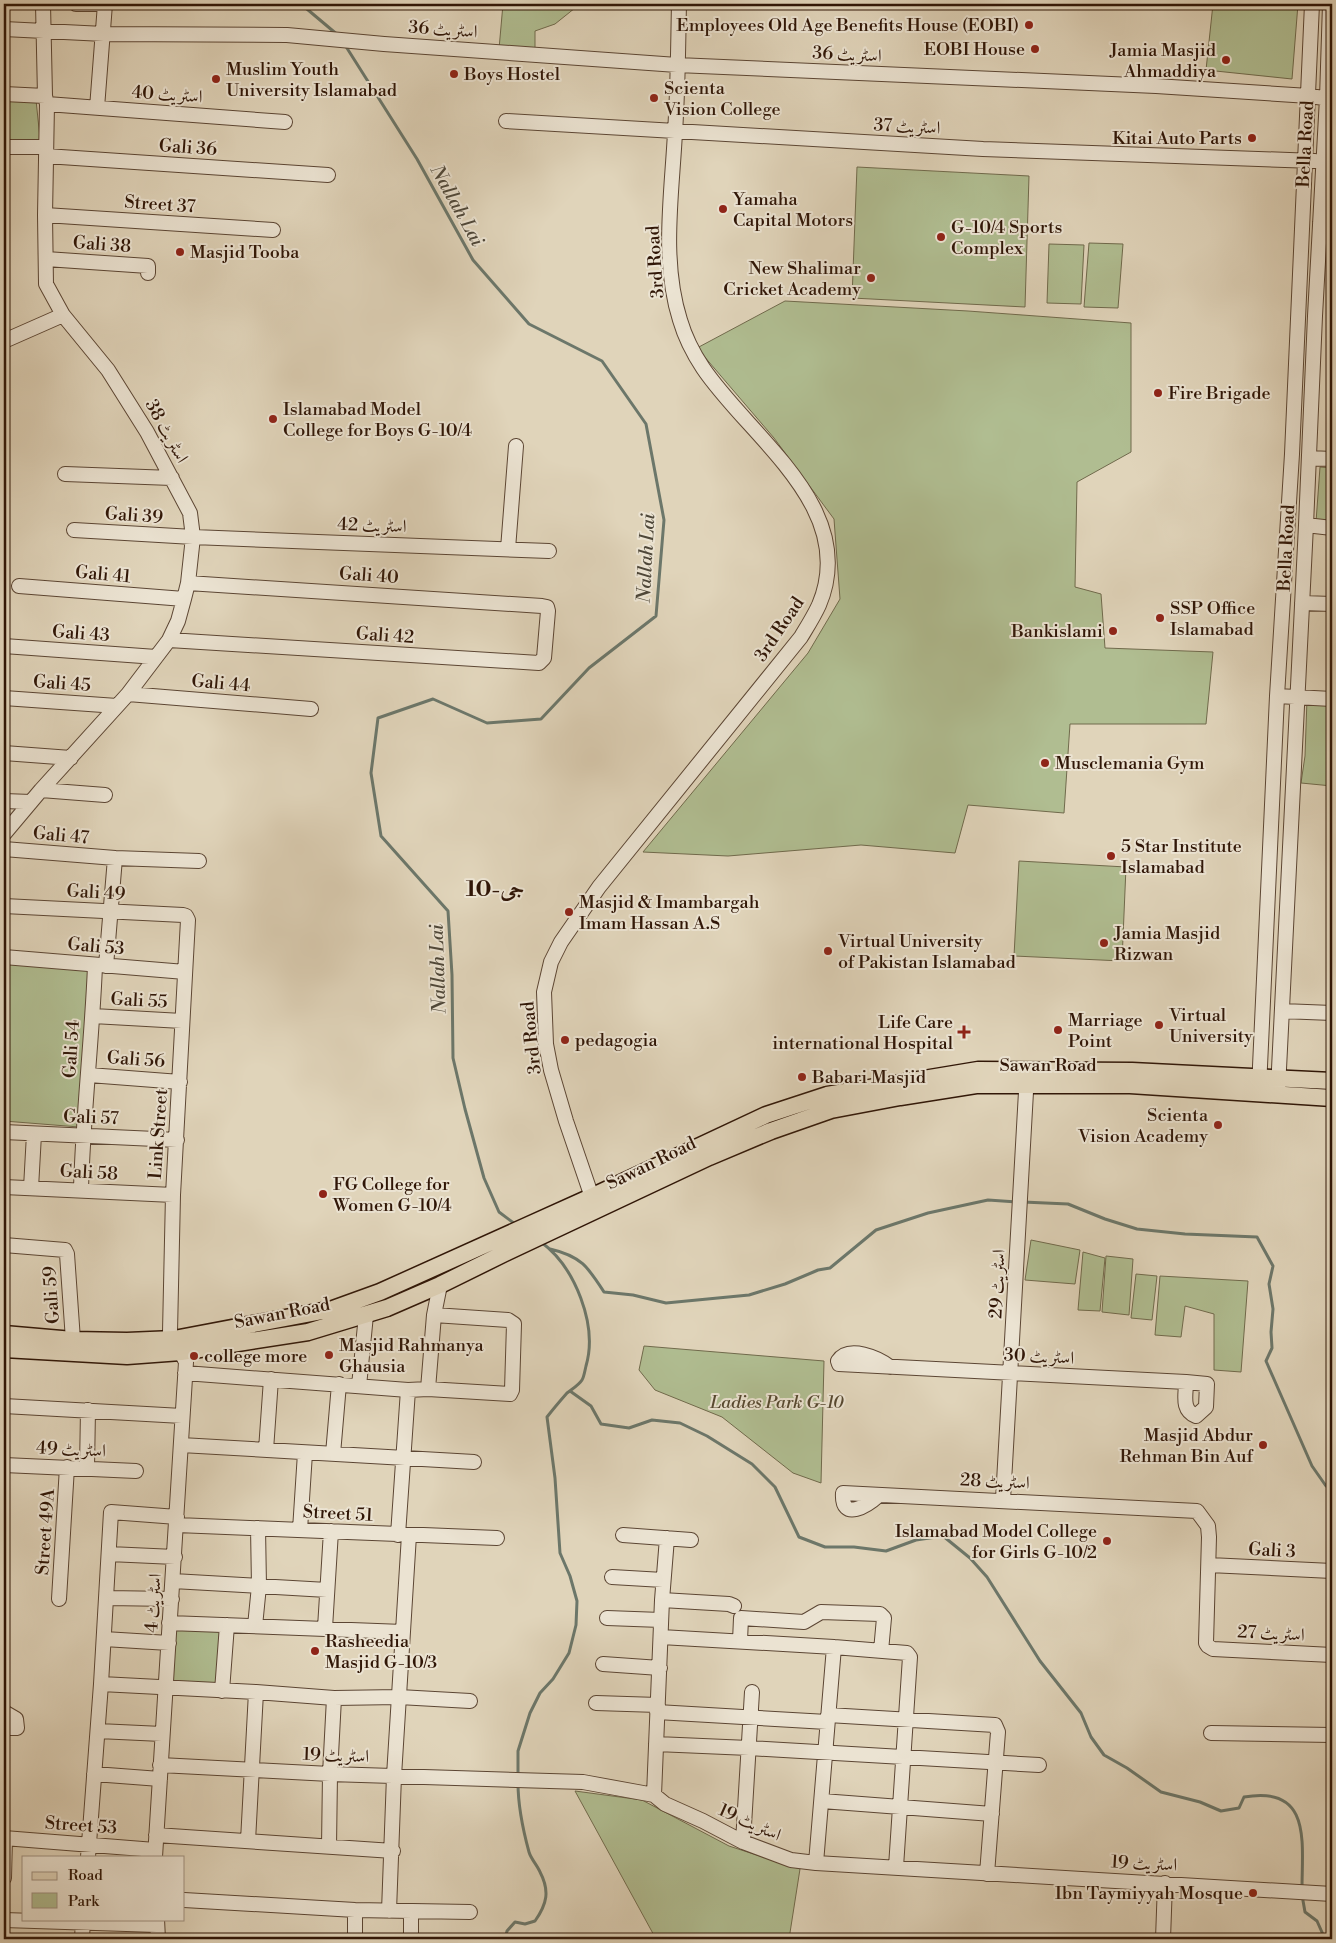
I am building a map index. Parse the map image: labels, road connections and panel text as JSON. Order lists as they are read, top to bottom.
{
  "streets": {
    "main road": ["Sawan Road"],
    "street": [
      "اسٹریٹ 36",
      "اسٹریٹ 40",
      "اسٹریٹ 37",
      "Bella Road",
      "Gali 36",
      "Street 37",
      "Gali 38",
      "3rd Road",
      "اسٹریٹ 38",
      "Gali 39",
      "اسٹریٹ 42",
      "Gali 41",
      "Gali 40",
      "Gali 43",
      "Gali 42",
      "Gali 45",
      "Gali 44",
      "Gali 47",
      "Gali 49",
      "Gali 53",
      "Gali 55",
      "Gali 54",
      "Gali 56",
      "Gali 57",
      "Link Street",
      "Gali 58",
      "اسٹریٹ 29",
      "Gali 59",
      "اسٹریٹ 30",
      "اسٹریٹ 49",
      "اسٹریٹ 28",
      "Street 51",
      "Street 49A",
      "Gali 3",
      "اسٹریٹ 4",
      "اسٹریٹ 27",
      "اسٹریٹ 19",
      "Street 53"
    ]
  },
  "crossings": [
    ["اسٹریٹ 36", "Bella Road"],
    ["اسٹریٹ 36", "3rd Road"],
    ["اسٹریٹ 36", "اسٹریٹ 38"],
    ["اسٹریٹ 40", "اسٹریٹ 38"],
    ["اسٹریٹ 37", "Bella Road"],
    ["اسٹریٹ 37", "3rd Road"],
    ["Bella Road", "Sawan Road"],
    ["Gali 36", "اسٹریٹ 38"],
    ["Street 37", "اسٹریٹ 38"],
    ["Gali 38", "اسٹریٹ 38"],
    ["3rd Road", "Sawan Road"],
    ["اسٹریٹ 38", "Gali 39"],
    ["اسٹریٹ 38", "اسٹریٹ 42"],
    ["اسٹریٹ 38", "Gali 41"],
    ["اسٹریٹ 38", "Gali 40"],
    ["اسٹریٹ 38", "Gali 43"],
    ["اسٹریٹ 38", "Gali 42"],
    ["اسٹریٹ 38", "Gali 45"],
    ["اسٹریٹ 38", "Gali 44"],
    ["Gali 39", "اسٹریٹ 42"],
    ["Gali 40", "Gali 42"],
    ["Gali 47", "Gali 54"],
    ["Gali 49", "Gali 54"],
    ["Gali 49", "Link Street"],
    ["Gali 53", "Gali 54"],
    ["Gali 53", "Link Street"],
    ["Gali 55", "Gali 54"],
    ["Gali 55", "Link Street"],
    ["Gali 54", "Gali 56"],
    ["Gali 54", "Gali 57"],
    ["Gali 54", "Gali 58"],
    ["Gali 56", "Link Street"],
    ["Sawan Road", "Link Street"],
    ["Sawan Road", "اسٹریٹ 29"],
    ["Sawan Road", "Gali 59"],
    ["Sawan Road", "اسٹریٹ 4"],
    ["Gali 57", "Link Street"],
    ["Link Street", "Gali 58"],
    ["Link Street", "اسٹریٹ 4"],
    ["اسٹریٹ 29", "اسٹریٹ 30"],
    ["اسٹریٹ 29", "اسٹریٹ 28"],
    ["اسٹریٹ 49", "Street 49A"],
    ["اسٹریٹ 28", "Gali 3"],
    ["اسٹریٹ 28", "اسٹریٹ 27"],
    ["Street 51", "اسٹریٹ 4"],
    ["Gali 3", "اسٹریٹ 27"],
    ["اسٹریٹ 4", "اسٹریٹ 19"],
    ["اسٹریٹ 4", "Street 53"]
  ],
  "districts": ["جی-10"],
  "water": ["Nallah Lai"],
  "parks": ["Ladies Park G-10"],
  "places": {
    "other": [
      "Employees Old Age Benefits House (EOBI)",
      "EOBI House",
      "Jamia Masjid Ahmaddiya",
      "Boys Hostel",
      "Muslim Youth University Islamabad",
      "Scienta Vision College",
      "Kitai Auto Parts",
      "Yamaha Capital Motors",
      "G-10/4 Sports Complex",
      "Masjid Tooba",
      "New Shalimar Cricket Academy",
      "Fire Brigade",
      "Islamabad Model College for Boys G-10/4",
      "SSP Office Islamabad",
      "Bankislami",
      "Musclemania Gym",
      "5 Star Institute Islamabad",
      "Masjid & Imambargah Imam Hassan A.S",
      "Jamia Masjid Rizwan",
      "Virtual University of Pakistan Islamabad",
      "Virtual University",
      "Marriage Point",
      "pedagogia",
      "Babari Masjid",
      "Scienta Vision Academy",
      "FG College for Women G-10/4",
      "Masjid Rahmanya Ghausia",
      "college more",
      "Masjid Abdur Rehman Bin Auf",
      "Islamabad Model College for Girls G-10/2",
      "Rasheedia Masjid G-10/3",
      "Ibn Taymiyyah Mosque"
    ],
    "health": ["Life Care international Hospital"]
  },
  "legend": ["Road", "Park"]
}
